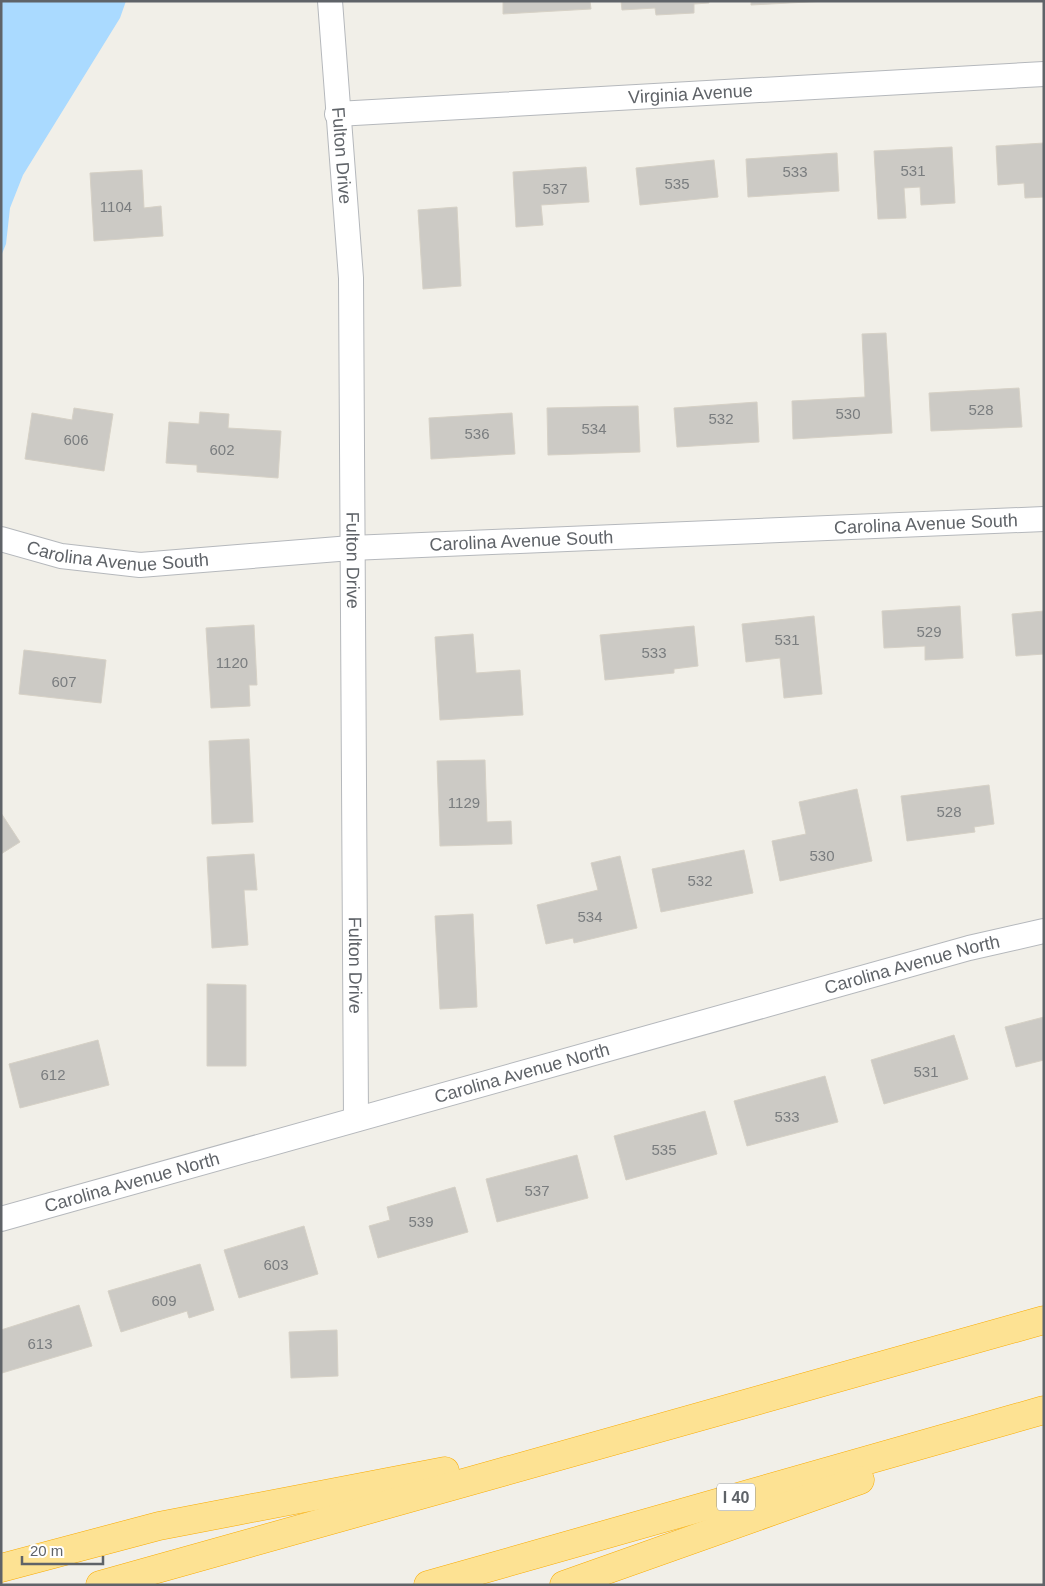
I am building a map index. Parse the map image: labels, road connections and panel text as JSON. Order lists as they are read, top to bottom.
{
  "streets": {
    "highway": ["I 40"],
    "street": [
      "Virginia Avenue",
      "Fulton Drive",
      "Carolina Avenue South",
      "Carolina Avenue North"
    ]
  },
  "crossings": [
    ["Virginia Avenue", "Fulton Drive"],
    ["Fulton Drive", "Carolina Avenue South"],
    ["Fulton Drive", "Carolina Avenue North"]
  ],
  "house_numbers": [
    "531",
    "533",
    "535",
    "537",
    "1104",
    "528",
    "530",
    "532",
    "534",
    "536",
    "606",
    "602",
    "529",
    "531",
    "533",
    "1120",
    "607",
    "1129",
    "528",
    "530",
    "532",
    "534",
    "531",
    "612",
    "533",
    "535",
    "537",
    "539",
    "603",
    "609",
    "613"
  ],
  "scale_bar": "20 m"
}
